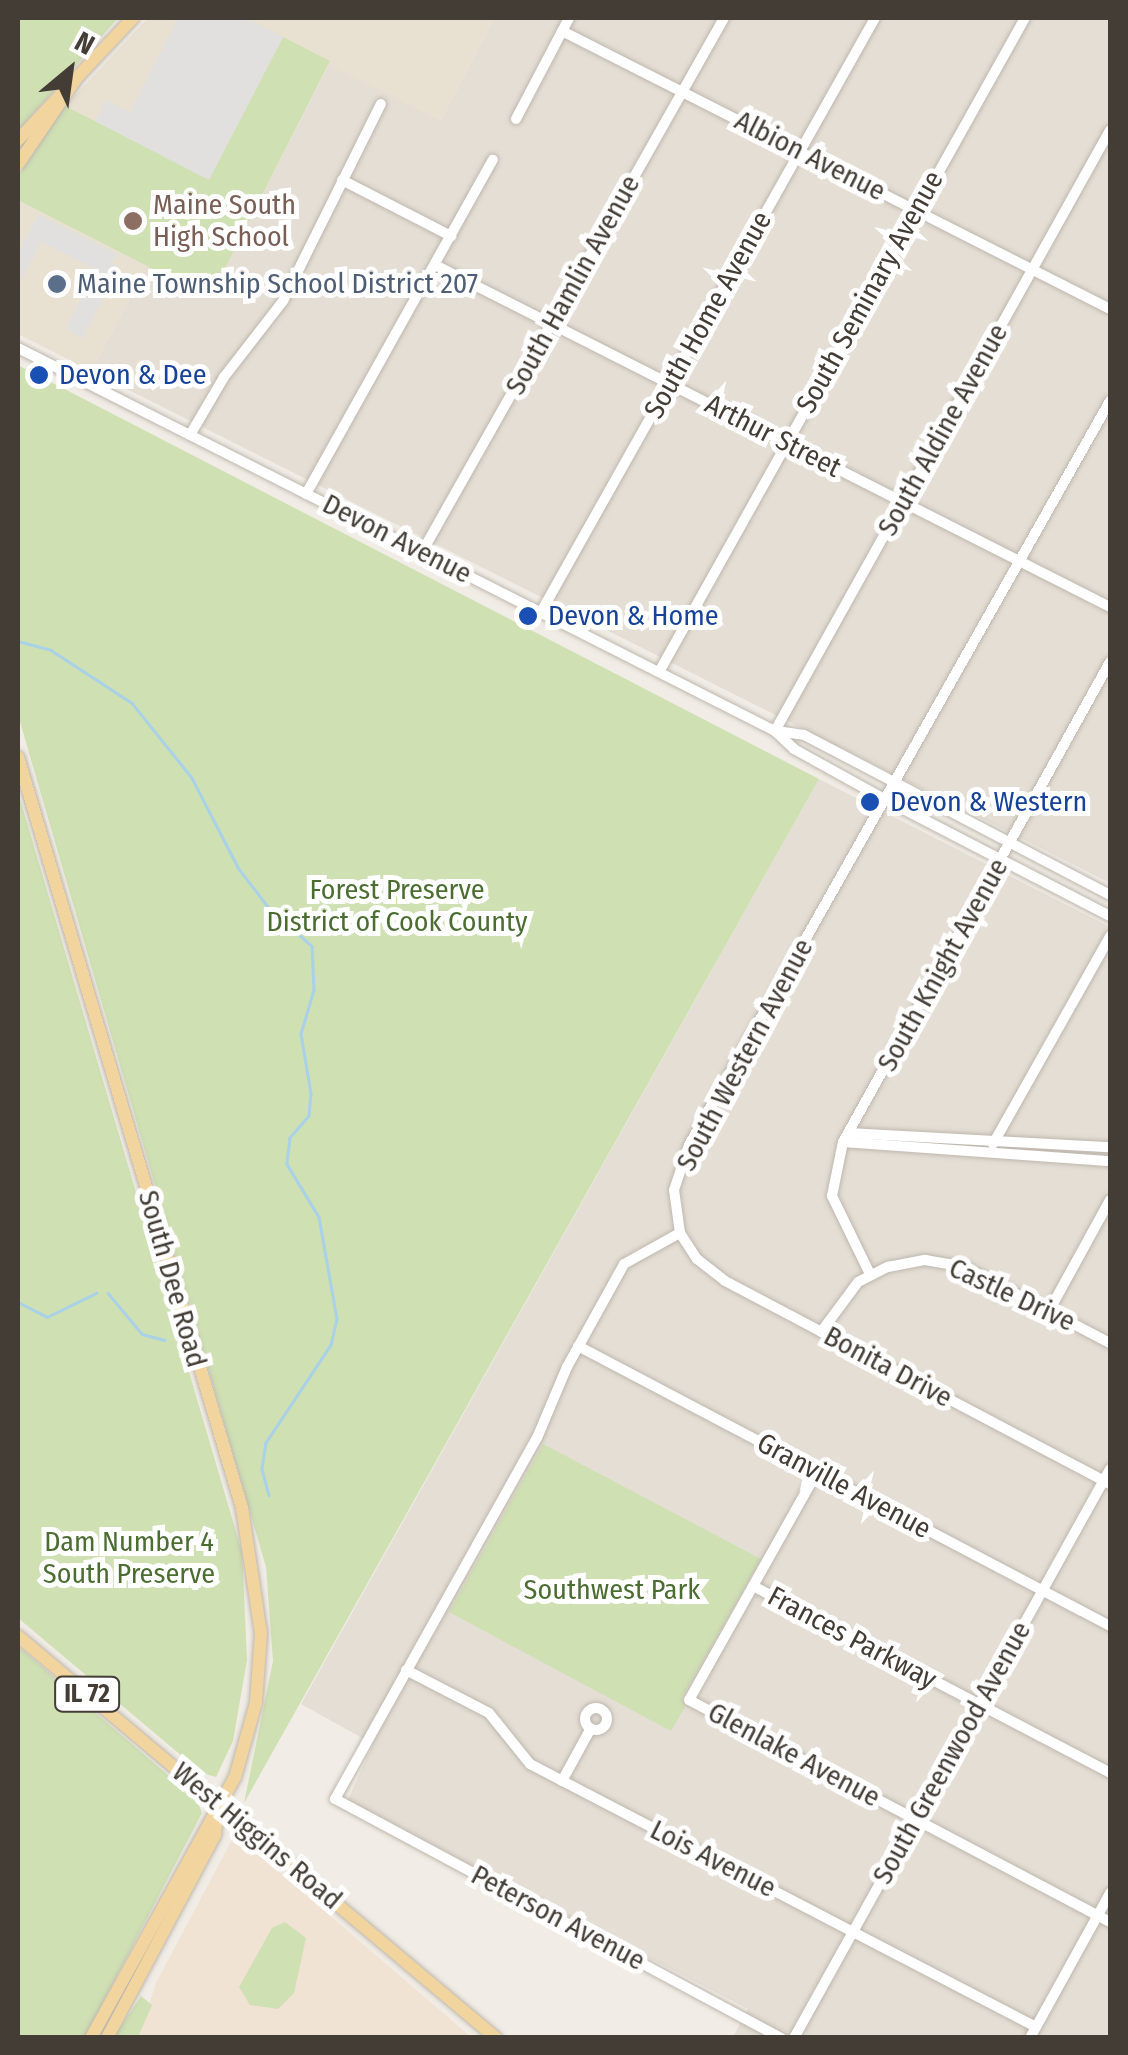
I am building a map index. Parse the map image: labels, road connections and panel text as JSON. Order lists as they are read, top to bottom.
{
  "streets": {
    "main road": ["South Dee Road", "IL 72", "West Higgins Road"],
    "street": [
      "Albion Avenue",
      "South Hamlin Avenue",
      "South Seminary Avenue",
      "South Home Avenue",
      "South Aldine Avenue",
      "Arthur Street",
      "Devon Avenue",
      "South Knight Avenue",
      "South Western Avenue",
      "Castle Drive",
      "Bonita Drive",
      "Granville Avenue",
      "Frances Parkway",
      "South Greenwood Avenue",
      "Glenlake Avenue",
      "Lois Avenue",
      "Peterson Avenue"
    ]
  },
  "crossings": [
    ["Albion Avenue", "South Hamlin Avenue"],
    ["Albion Avenue", "South Seminary Avenue"],
    ["Albion Avenue", "South Home Avenue"],
    ["Albion Avenue", "South Aldine Avenue"],
    ["South Hamlin Avenue", "Arthur Street"],
    ["South Hamlin Avenue", "Devon Avenue"],
    ["South Seminary Avenue", "Arthur Street"],
    ["South Seminary Avenue", "Devon Avenue"],
    ["South Home Avenue", "Arthur Street"],
    ["South Home Avenue", "Devon Avenue"],
    ["South Aldine Avenue", "Arthur Street"],
    ["South Aldine Avenue", "Devon Avenue"],
    ["Arthur Street", "South Western Avenue"],
    ["Devon Avenue", "South Knight Avenue"],
    ["Devon Avenue", "South Western Avenue"],
    ["South Knight Avenue", "Castle Drive"],
    ["South Western Avenue", "Bonita Drive"],
    ["South Dee Road", "West Higgins Road"],
    ["Castle Drive", "Bonita Drive"],
    ["Bonita Drive", "South Greenwood Avenue"],
    ["Granville Avenue", "South Greenwood Avenue"],
    ["Frances Parkway", "South Greenwood Avenue"],
    ["Frances Parkway", "Glenlake Avenue"],
    ["South Greenwood Avenue", "Glenlake Avenue"],
    ["South Greenwood Avenue", "Lois Avenue"],
    ["Lois Avenue", "Peterson Avenue"]
  ],
  "parks": ["Forest Preserve District of Cook County", "Dam Number 4 South Preserve", "Southwest Park"],
  "places": [
    "Maine South High School",
    "Maine Township School District 207",
    "Devon & Dee",
    "Devon & Home",
    "Devon & Western"
  ],
  "north": "top right"
}
